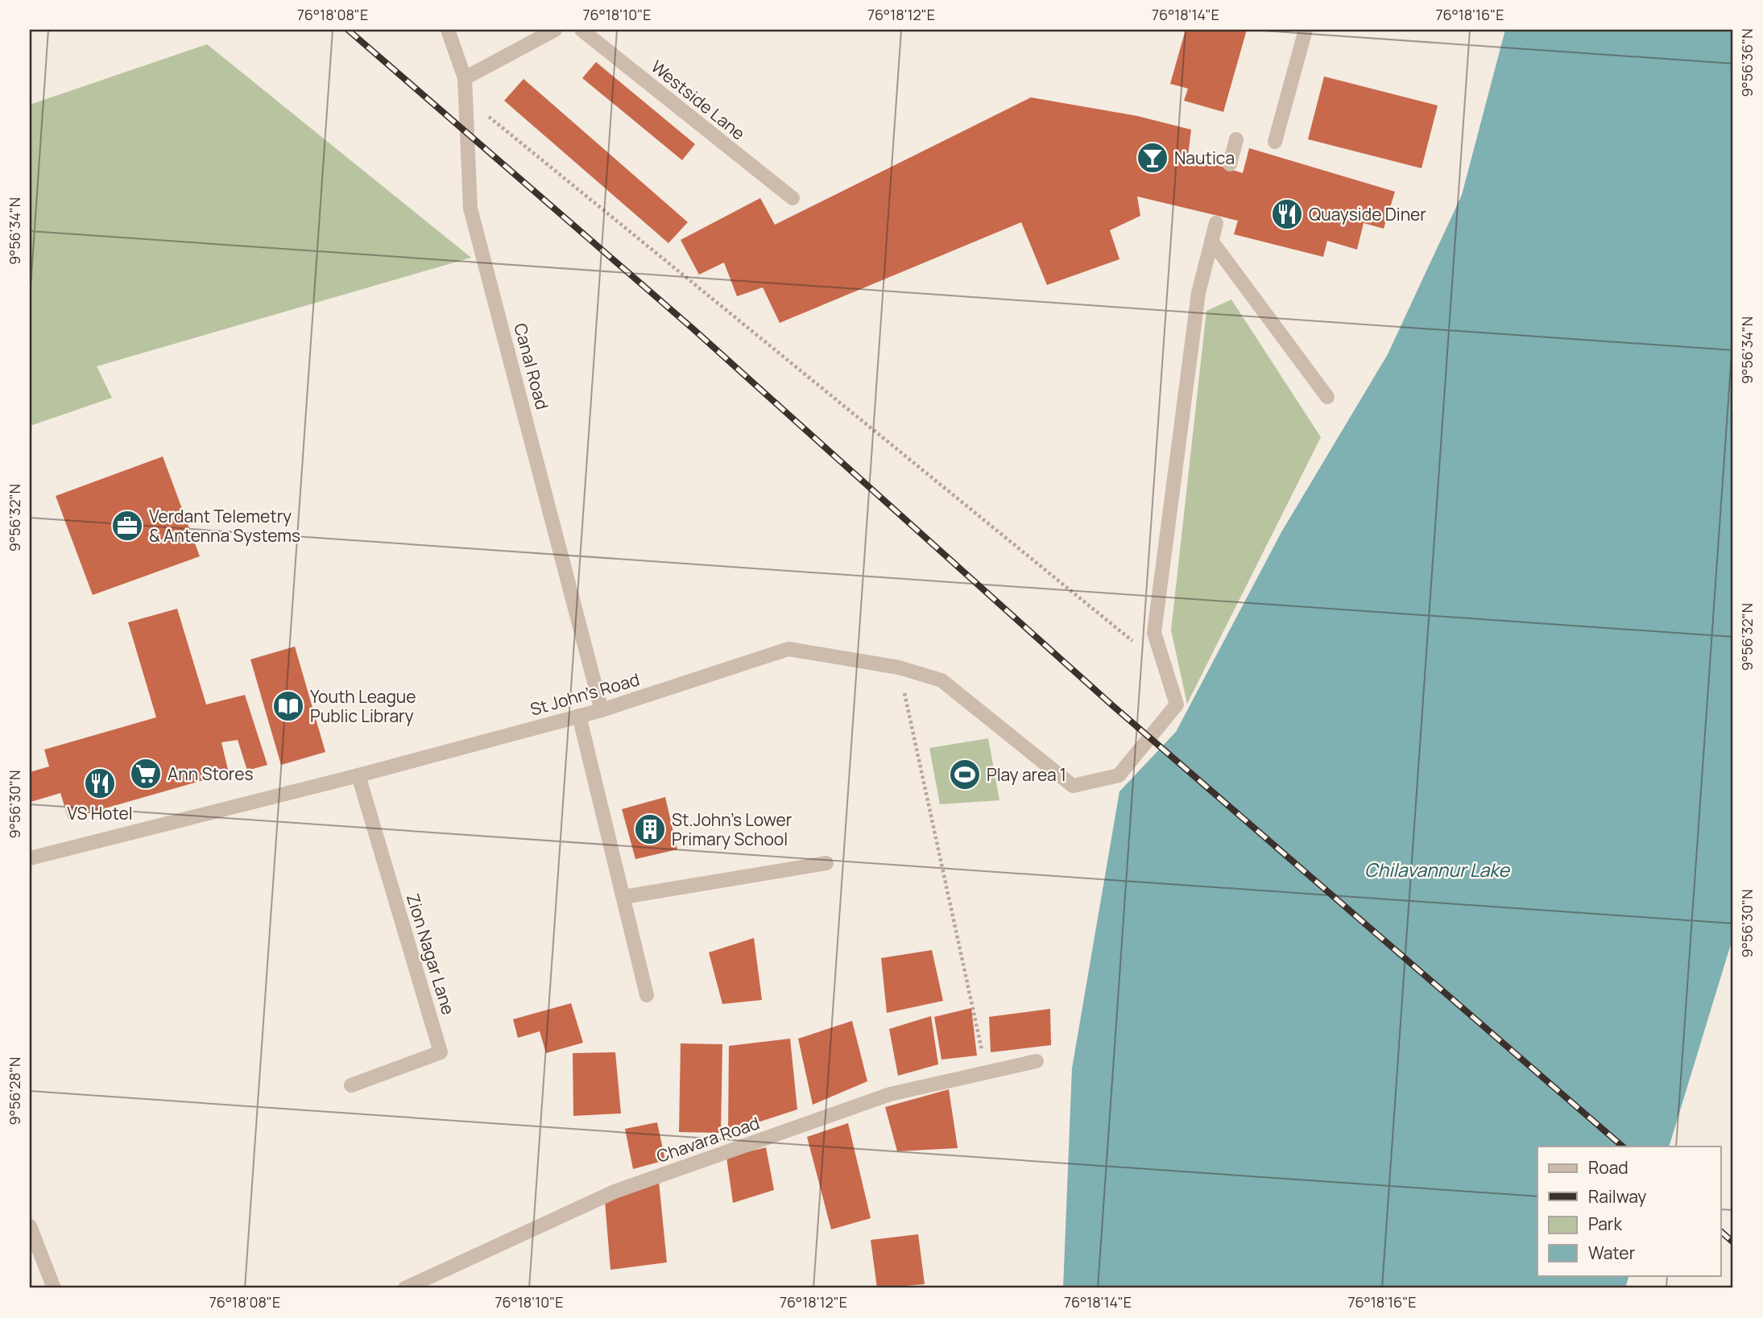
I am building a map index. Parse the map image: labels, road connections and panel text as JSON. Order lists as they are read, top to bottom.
{
  "streets": {
    "street": [
      "Westside Lane",
      "Canal Road",
      "St John's Road",
      "Zion Nagar Lane",
      "Chavara Road"
    ]
  },
  "crossings": [
    ["Canal Road", "St John's Road"],
    ["St John's Road", "Zion Nagar Lane"]
  ],
  "water": ["Chilavannur Lake"],
  "places": {
    "bar": ["Nautica"],
    "restaurant": ["Quayside Diner", "VS Hotel"],
    "office": ["Verdant Telemetry & Antenna Systems"],
    "library": ["Youth League Public Library"],
    "supermarket": ["Ann Stores"],
    "sports": ["Play area 1"],
    "building": ["St.John's Lower Primary School"]
  },
  "legend": [
    "Road",
    "Railway",
    "Park",
    "Water"
  ],
  "coordinates": [
    "76°18'08\"E",
    "76°18'10\"E",
    "76°18'12\"E",
    "76°18'14\"E",
    "76°18'16\"E",
    "9°56'36\"N",
    "9°56'34\"N",
    "9°56'32\"N",
    "9°56'30\"N",
    "9°56'28\"N"
  ]
}
